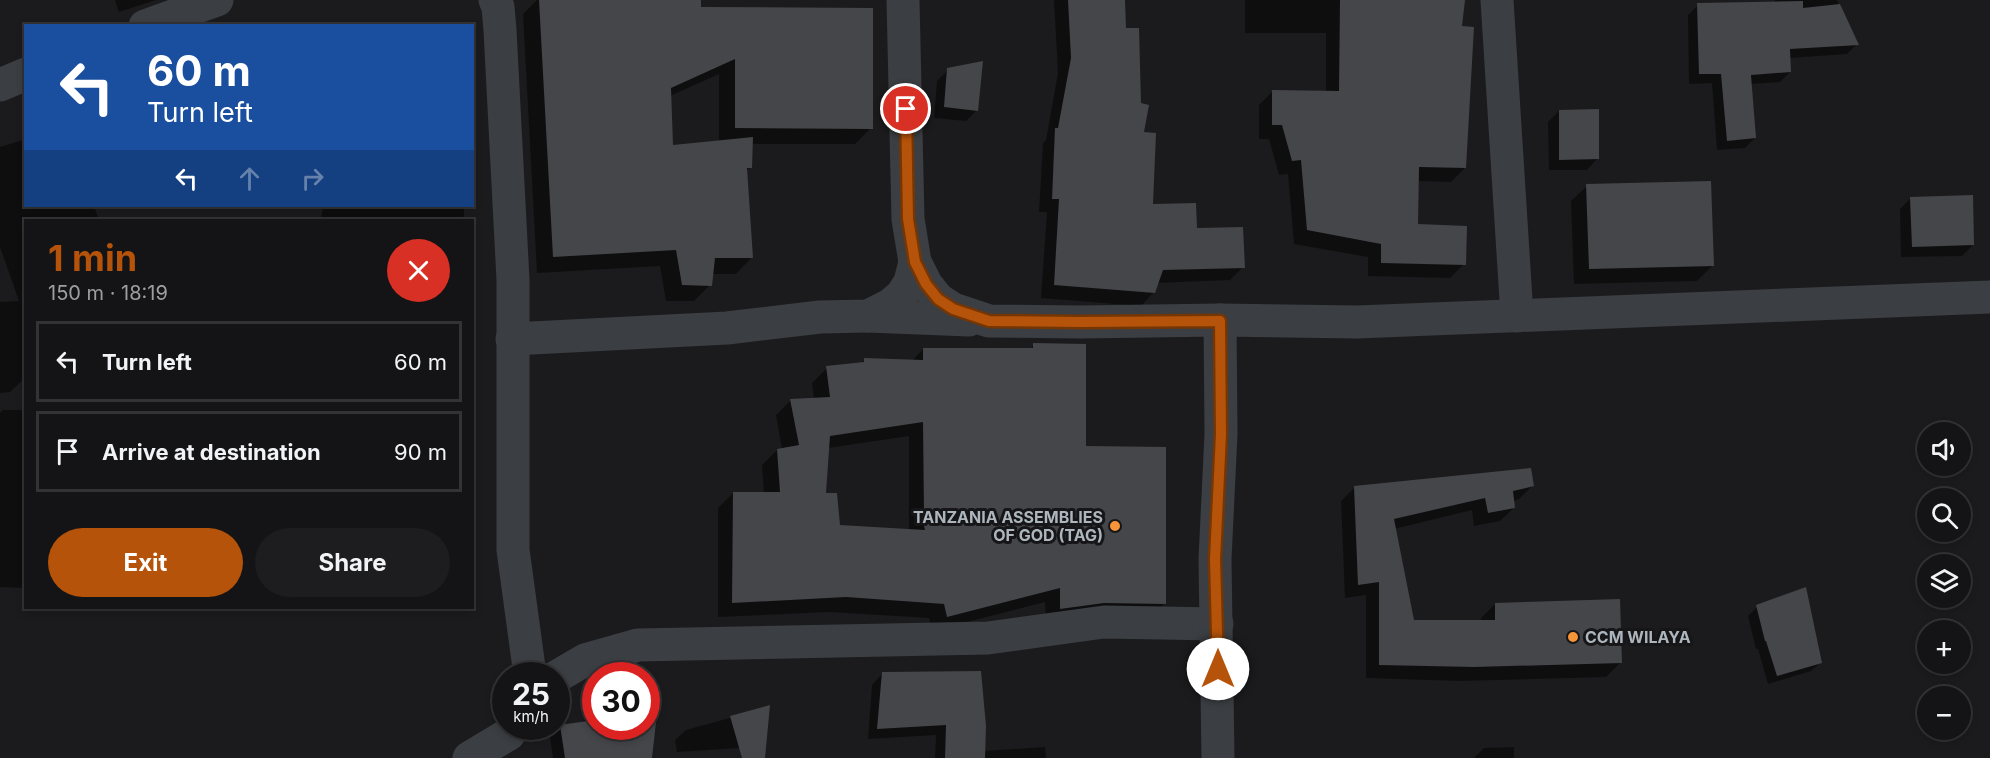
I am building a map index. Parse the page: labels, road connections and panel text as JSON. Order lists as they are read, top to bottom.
{
  "places": ["TANZANIA ASSEMBLIES OF GOD (TAG)", "CCM WILAYA"],
  "page": {
    "turn": ["60 m", "Turn left"],
    "heading": ["1 min", "150 m · 18:19"],
    "list": [
      {
        "name": "Turn left",
        "value": "60 m"
      },
      {
        "name": "Arrive at destination",
        "value": "90 m"
      }
    ],
    "map_buttons": ["+", "−"],
    "buttons": ["Exit", "Share"],
    "speed": "25 km/h",
    "limit": "30"
  }
}
